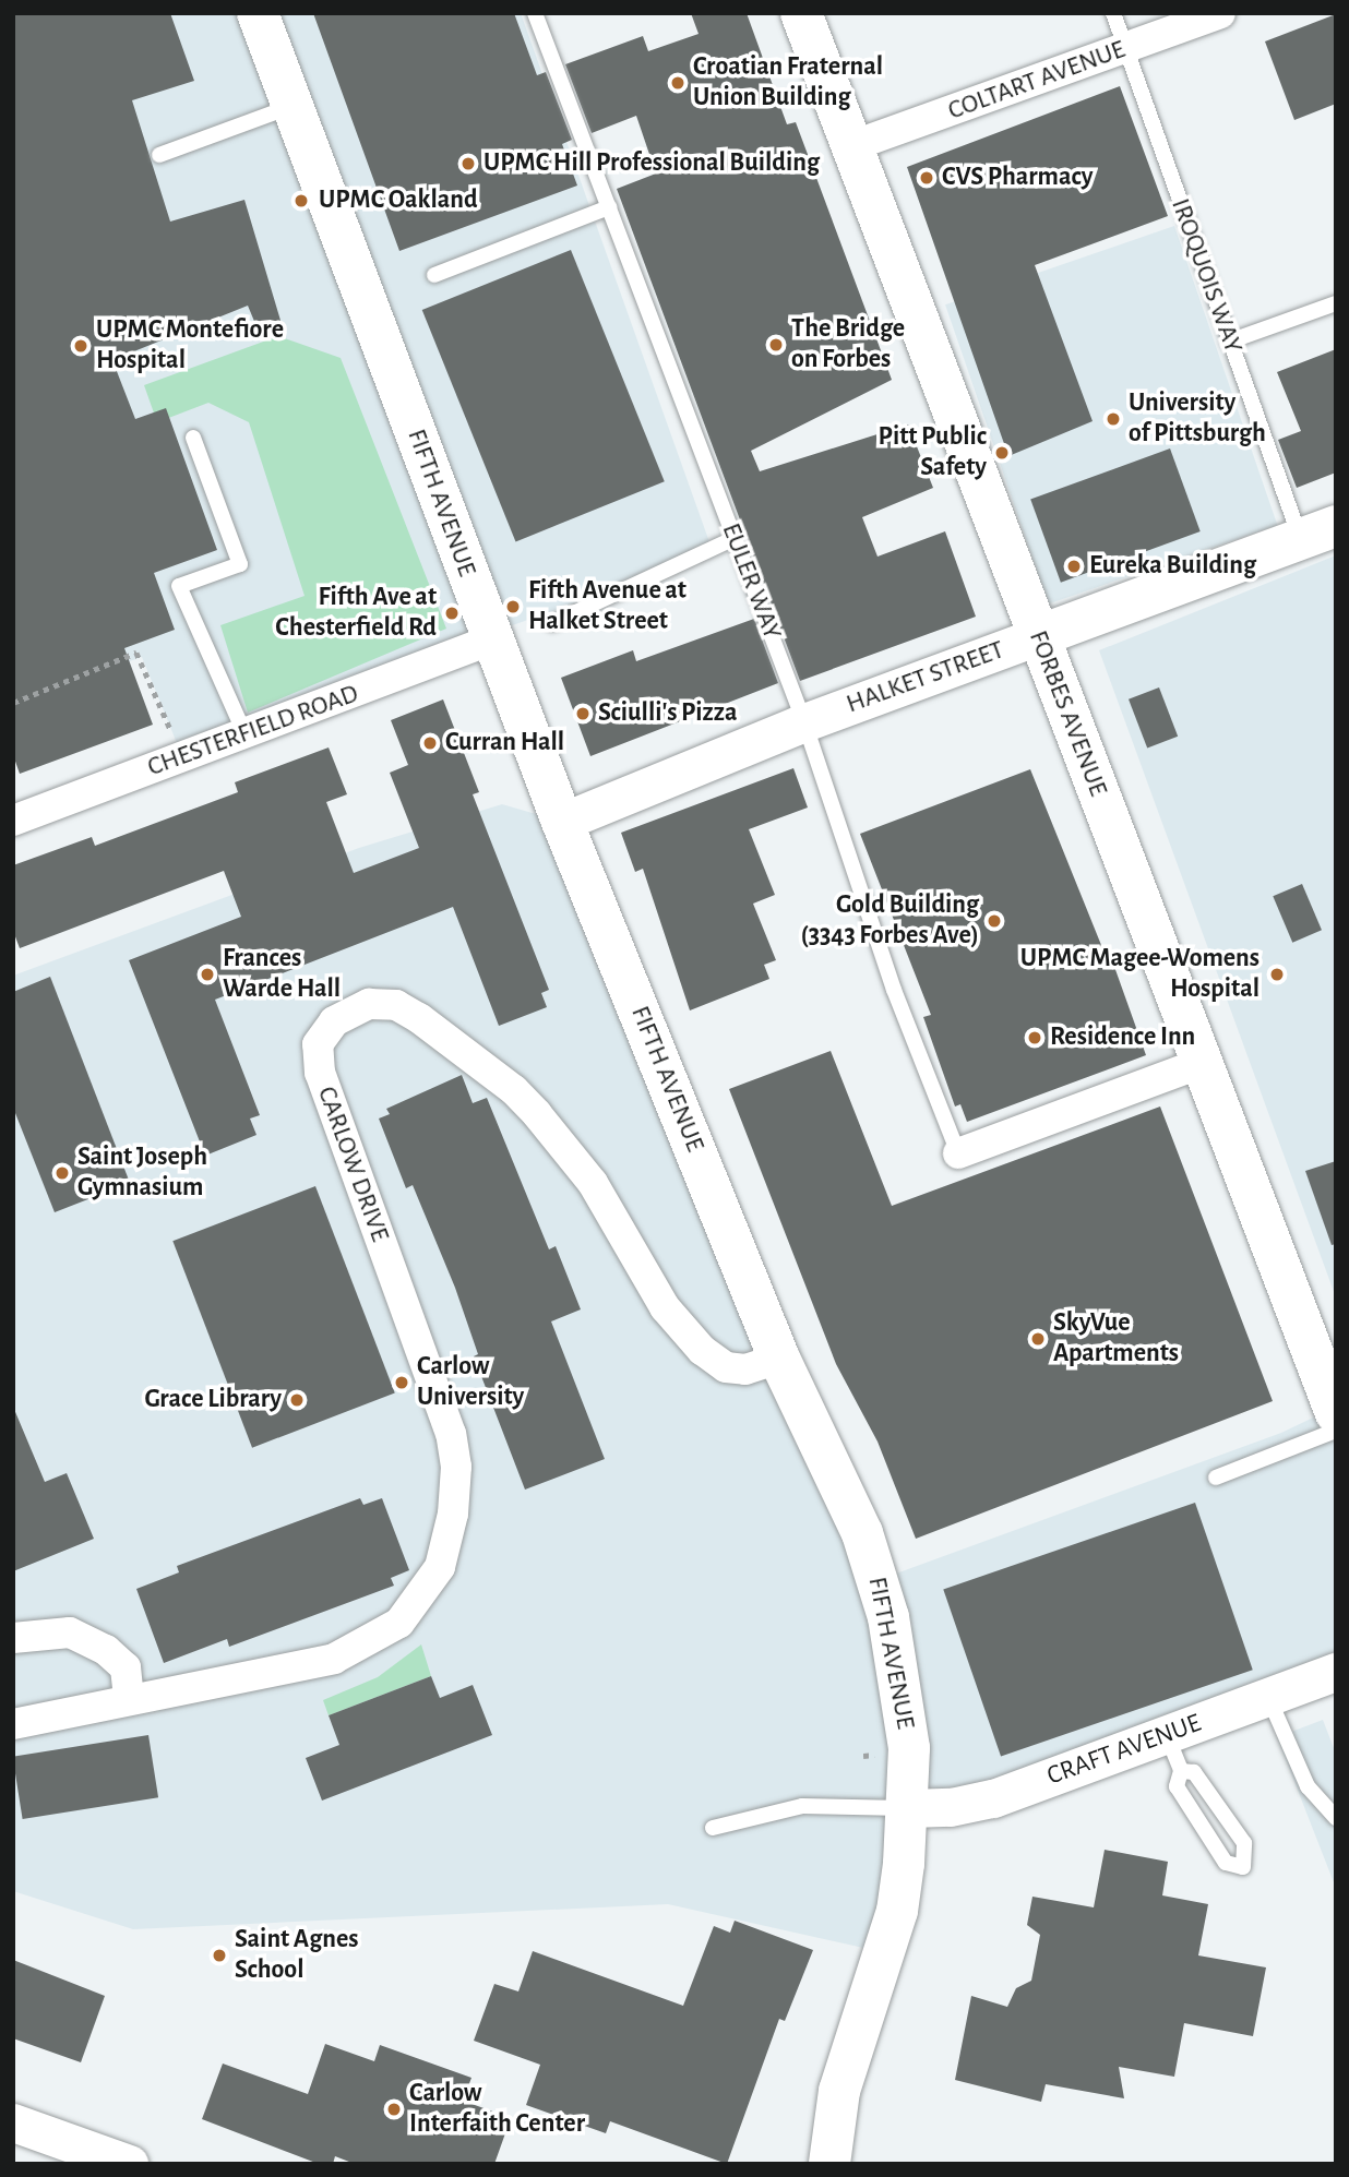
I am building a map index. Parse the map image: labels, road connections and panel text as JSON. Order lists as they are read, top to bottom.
{
  "streets": {
    "main road": ["FIFTH AVENUE", "HALKET STREET", "FORBES AVENUE"],
    "street": [
      "COLTART AVENUE",
      "CHESTERFIELD ROAD",
      "CARLOW DRIVE",
      "CRAFT AVENUE"
    ],
    "lane": ["IROQUOIS WAY", "EULER WAY"]
  },
  "crossings": [
    ["COLTART AVENUE", "IROQUOIS WAY"],
    ["COLTART AVENUE", "FORBES AVENUE"],
    ["IROQUOIS WAY", "HALKET STREET"],
    ["FIFTH AVENUE", "HALKET STREET"],
    ["FIFTH AVENUE", "CHESTERFIELD ROAD"],
    ["FIFTH AVENUE", "CARLOW DRIVE"],
    ["FIFTH AVENUE", "CRAFT AVENUE"],
    ["EULER WAY", "HALKET STREET"],
    ["HALKET STREET", "FORBES AVENUE"]
  ],
  "places": [
    "Croatian Fraternal Union Building",
    "UPMC Hill Professional Building",
    "CVS Pharmacy",
    "UPMC Oakland",
    "The Bridge on Forbes",
    "UPMC Montefiore Hospital",
    "University of Pittsburgh",
    "Pitt Public Safety",
    "Eureka Building",
    "Fifth Avenue at Halket Street",
    "Fifth Ave at Chesterfield Rd",
    "Sciulli's Pizza",
    "Curran Hall",
    "Gold Building (3343 Forbes Ave)",
    "Frances Warde Hall",
    "UPMC Magee-Womens Hospital",
    "Residence Inn",
    "Saint Joseph Gymnasium",
    "SkyVue Apartments",
    "Carlow University",
    "Grace Library",
    "Saint Agnes School",
    "Carlow Interfaith Center"
  ]
}
